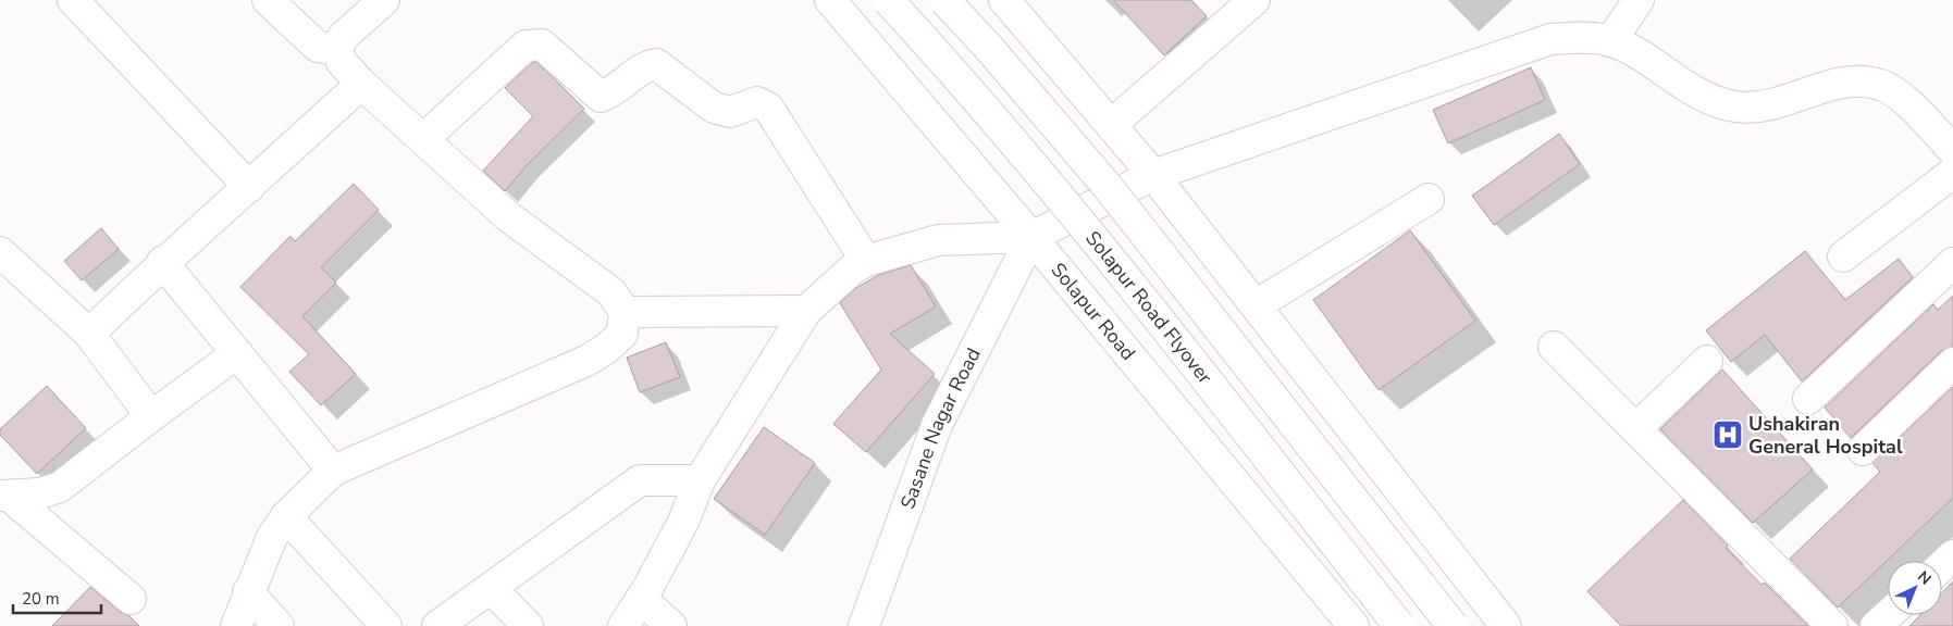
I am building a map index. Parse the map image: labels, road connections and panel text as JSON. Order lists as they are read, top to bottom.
{
  "streets": {
    "main road": ["Solapur Road Flyover", "Solapur Road", "Sasane Nagar Road"]
  },
  "crossings": [
    ["Solapur Road", "Sasane Nagar Road"]
  ],
  "places": {
    "hospital": ["Ushakiran General Hospital"]
  },
  "scale_bar": "20 m",
  "north": "top right"
}
